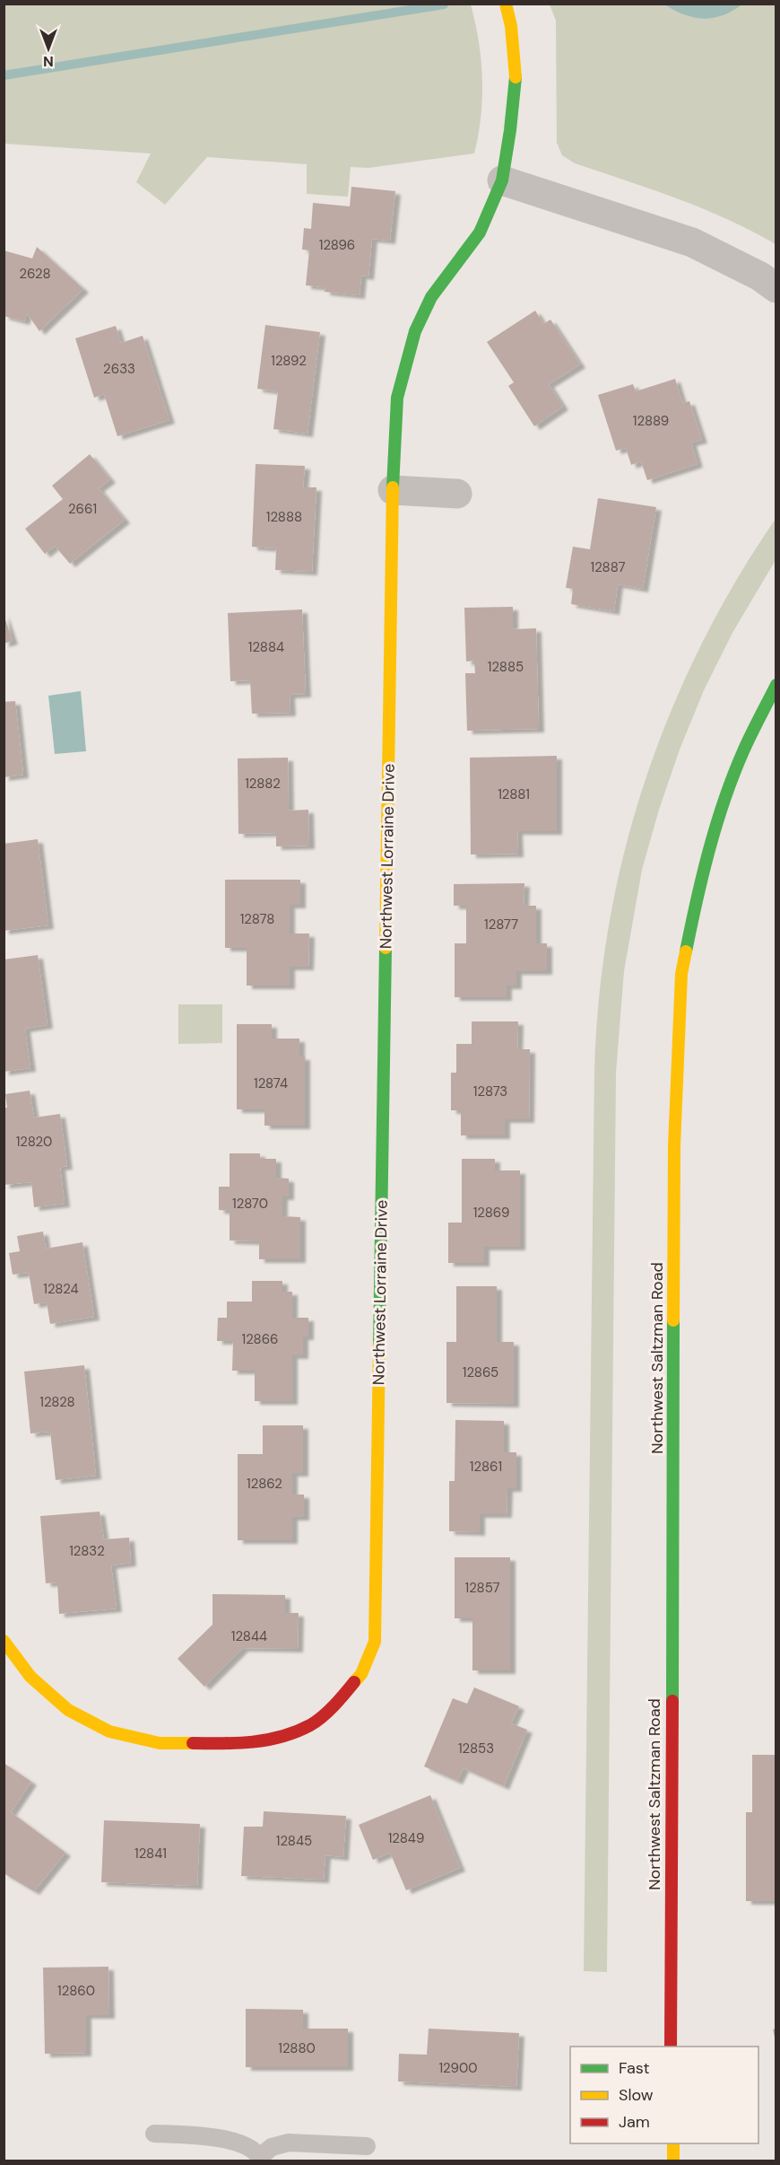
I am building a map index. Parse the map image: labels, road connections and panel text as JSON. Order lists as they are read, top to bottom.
{
  "streets": {
    "street": ["Northwest Lorraine Drive", "Northwest Saltzman Road"]
  },
  "house_numbers": [
    "12896",
    "2628",
    "12892",
    "2633",
    "12889",
    "2661",
    "12888",
    "12887",
    "12884",
    "12885",
    "12882",
    "12881",
    "12878",
    "12877",
    "12874",
    "12873",
    "12820",
    "12870",
    "12869",
    "12824",
    "12866",
    "12865",
    "12828",
    "12861",
    "12862",
    "12832",
    "12857",
    "12844",
    "12853",
    "12849",
    "12845",
    "12841",
    "12860",
    "12880",
    "12900"
  ],
  "legend": ["Fast", "Slow", "Jam"],
  "north": "bottom"
}
